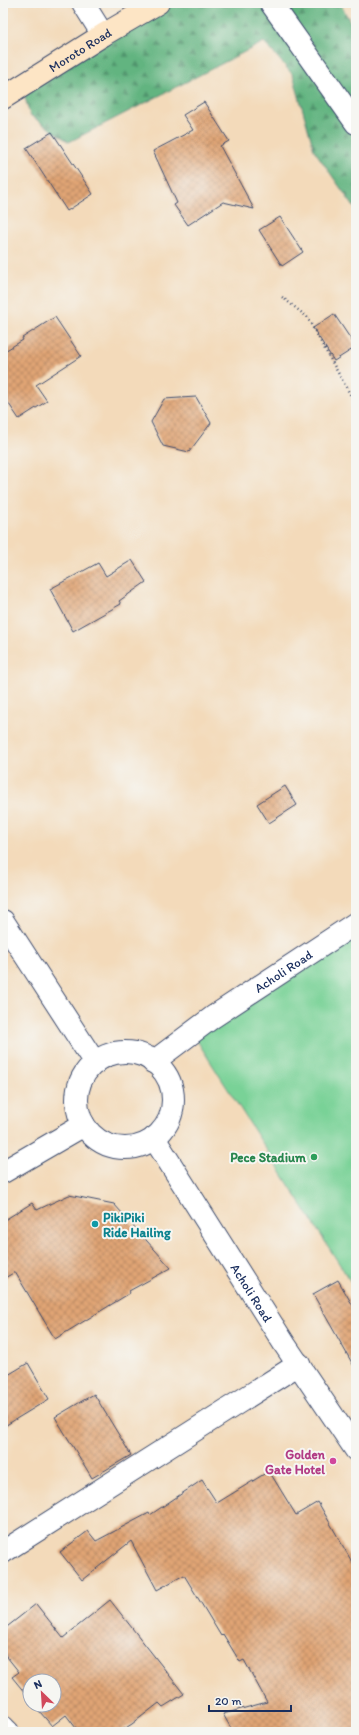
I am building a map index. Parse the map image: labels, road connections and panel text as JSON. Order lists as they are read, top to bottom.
{
  "streets": {
    "main road": ["Moroto Road"],
    "street": ["Acholi Road"]
  },
  "places": ["Pece Stadium", "PikiPiki Ride Hailing", "Golden Gate Hotel"],
  "scale_bar": "20 m",
  "north": "top left"
}
